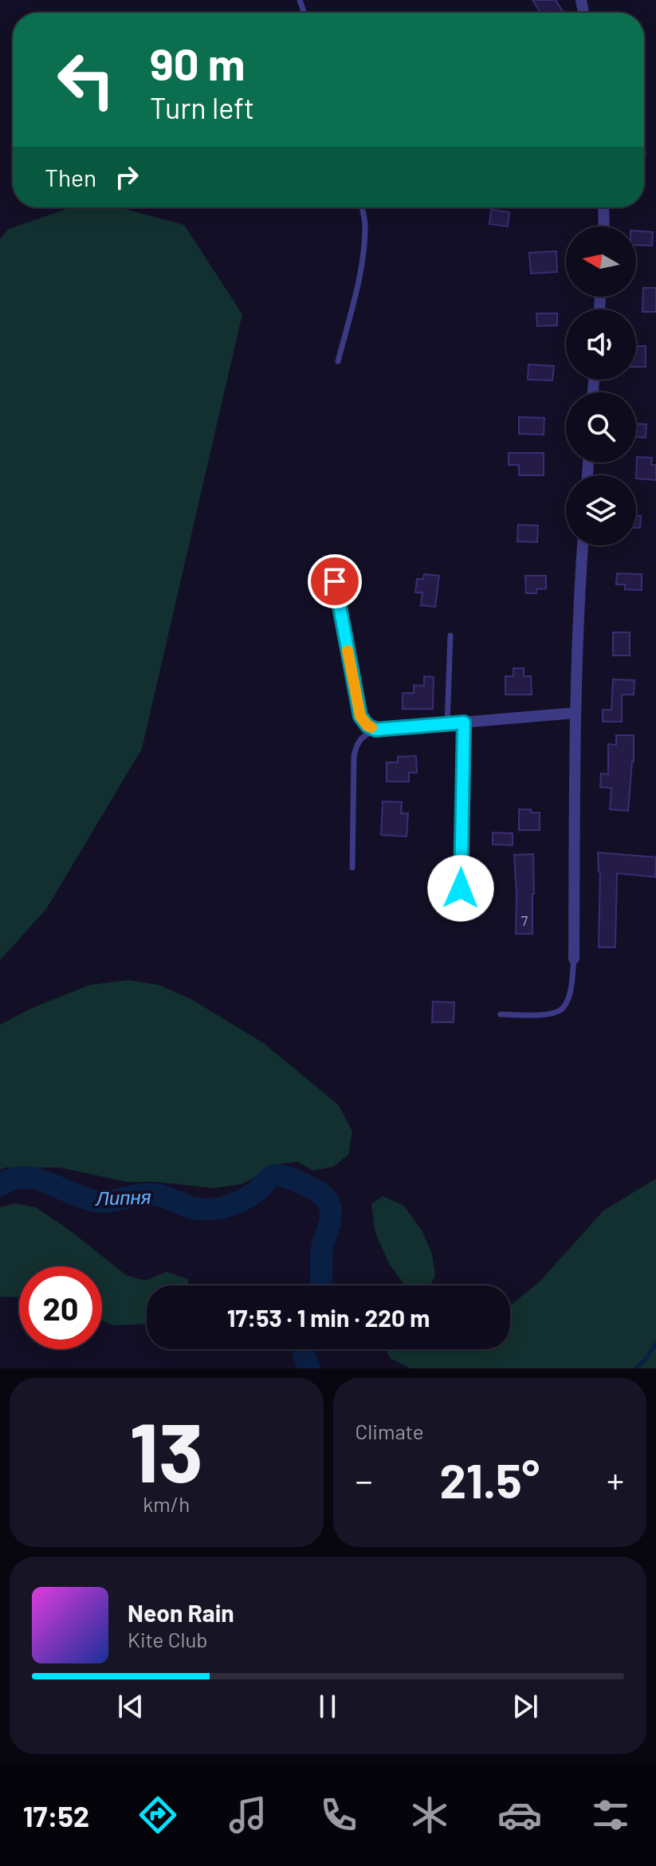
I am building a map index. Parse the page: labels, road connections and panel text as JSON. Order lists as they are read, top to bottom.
{
  "water": ["Липня"],
  "house_numbers": ["7"],
  "north": "left",
  "page": {
    "turn": ["90 m", "Turn left"],
    "then": "Then",
    "limit": "20",
    "trip": "17:53 · 1 min · 220 m",
    "tile": [
      ["13", "km/h"],
      "Climate"
    ],
    "heat": ["−", "21.5°", "+"],
    "song": ["Neon Rain", "Kite Club"],
    "tabs": "17:52"
  }
}
